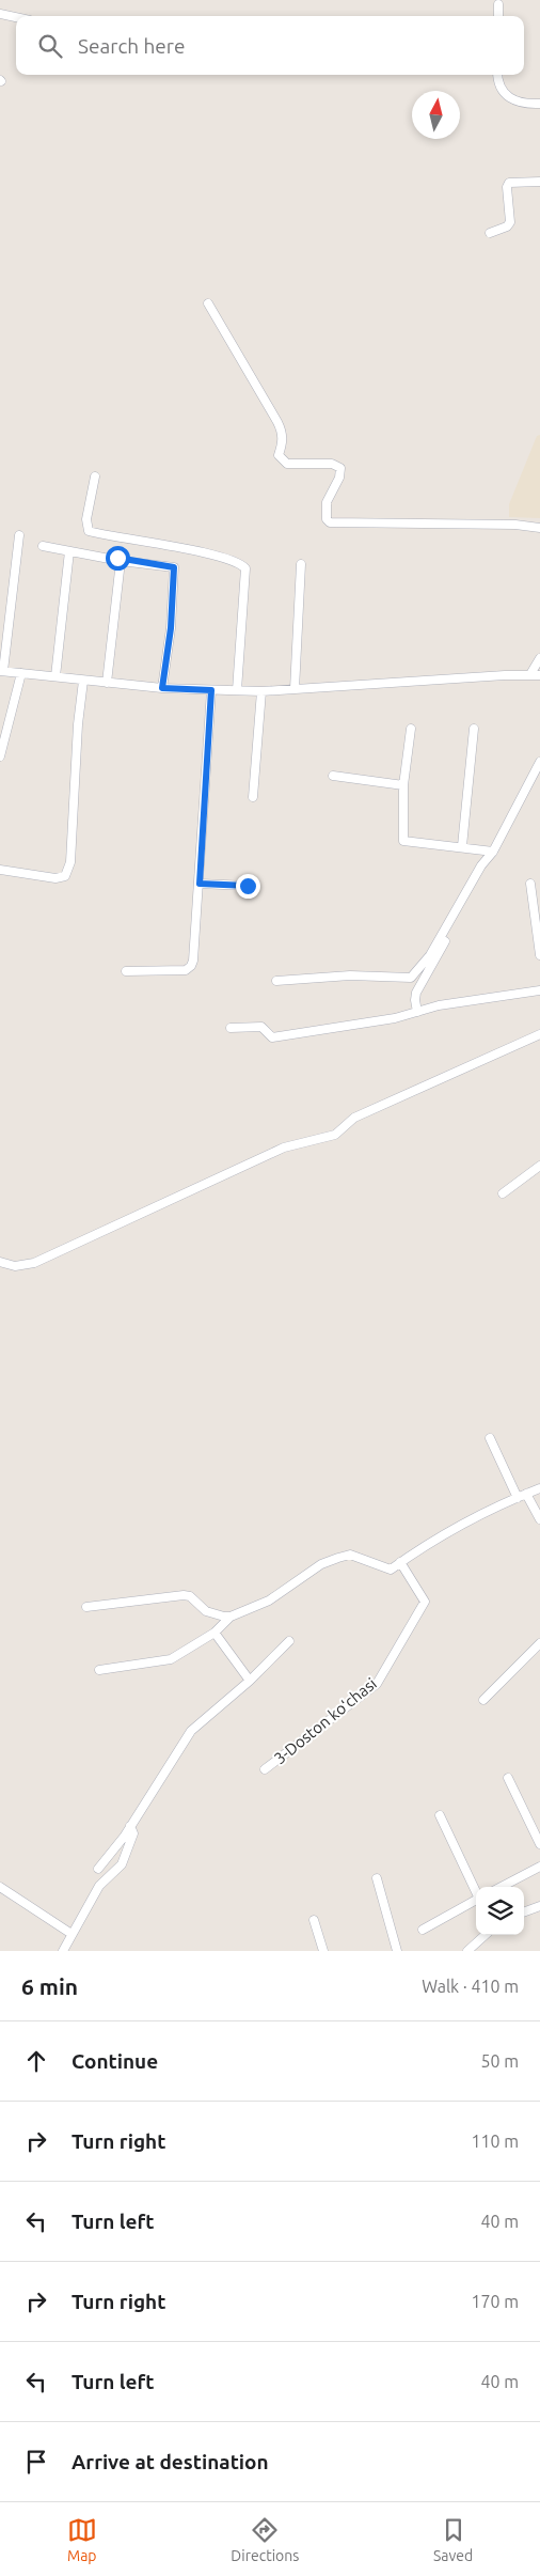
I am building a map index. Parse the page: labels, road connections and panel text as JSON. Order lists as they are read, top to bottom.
{
  "streets": {
    "street": ["3-Doston koʻchasi"]
  },
  "north": "top",
  "page": {
    "search": "Search here",
    "heading": ["6 min", "Walk · 410 m"],
    "list": [
      ["Continue", "50 m"],
      ["Turn right", "110 m"],
      ["Turn left", "40 m"],
      ["Turn right", "170 m"],
      ["Turn left", "40 m"],
      "Arrive at destination"
    ],
    "nav": ["Map", "Directions", "Saved"]
  }
}
